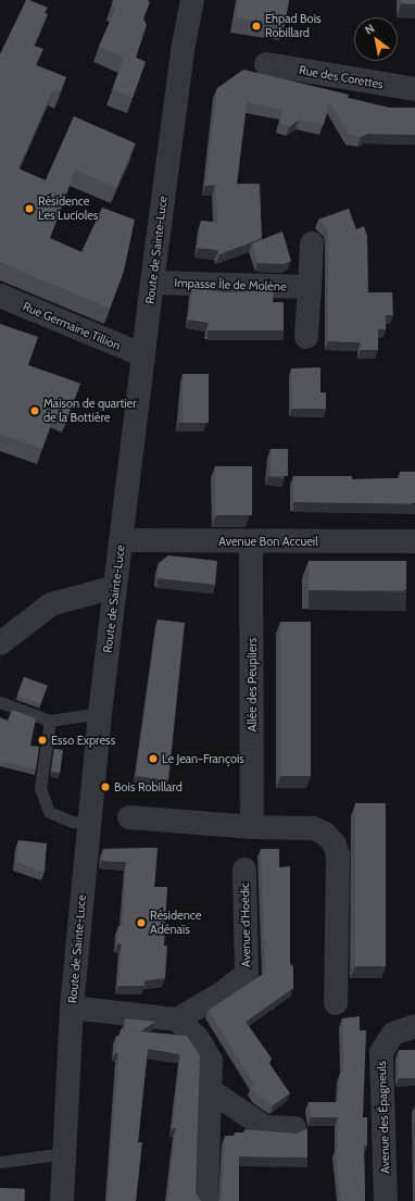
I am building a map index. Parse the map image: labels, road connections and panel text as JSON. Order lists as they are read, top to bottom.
{
  "streets": {
    "street": [
      "Rue des Corettes",
      "Route de Sainte-Luce",
      "Impasse Île de Molène",
      "Rue Germaine Tillion",
      "Avenue Bon Accueil",
      "Allée des Peupliers",
      "Avenue d'Hoëdic",
      "Avenue des Épagneuls"
    ]
  },
  "crossings": [
    ["Route de Sainte-Luce", "Impasse Île de Molène"],
    ["Route de Sainte-Luce", "Rue Germaine Tillion"],
    ["Route de Sainte-Luce", "Avenue Bon Accueil"],
    ["Avenue Bon Accueil", "Allée des Peupliers"]
  ],
  "places": [
    "Ehpad Bois Robillard",
    "Résidence Les Lucioles",
    "Maison de quartier de la Bottière",
    "Esso Express",
    "Le Jean-François",
    "Bois Robillard",
    "Résidence Adénaïs"
  ],
  "north": "top left"
}
